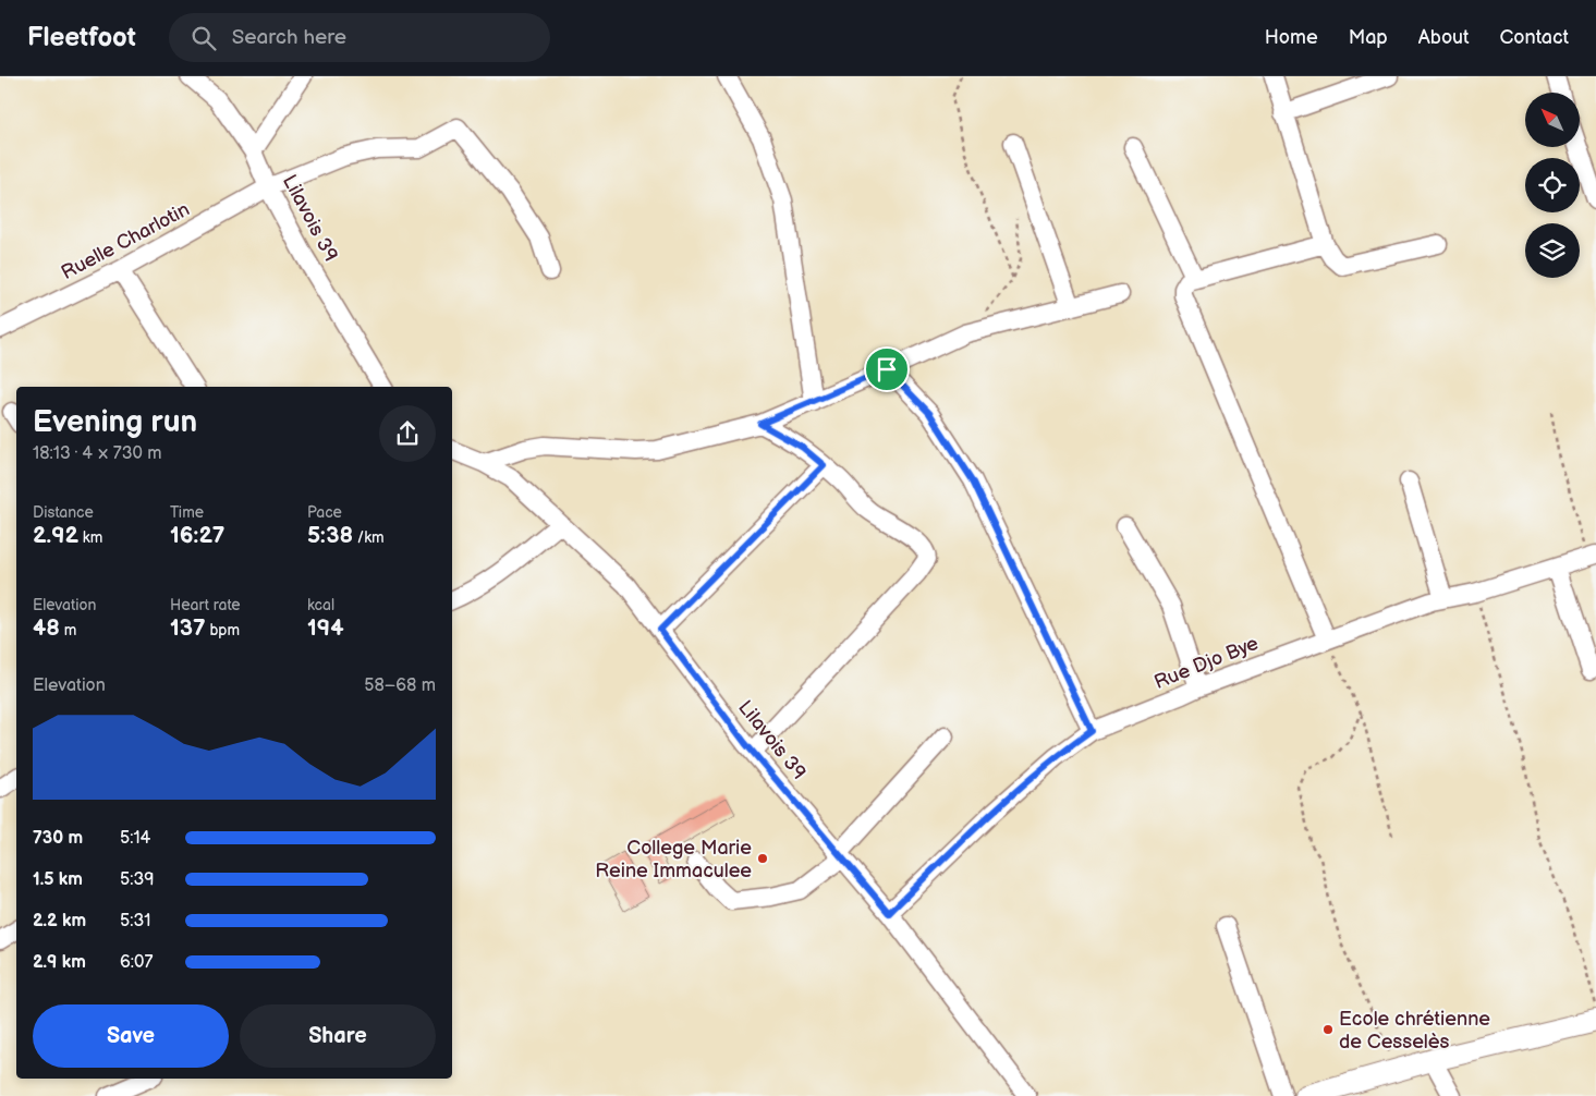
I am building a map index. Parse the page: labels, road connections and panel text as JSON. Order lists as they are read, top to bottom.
{
  "streets": {
    "street": ["Lilavois 39", "Ruelle Charlotin", "Rue Djo Bye"]
  },
  "crossings": [
    ["Lilavois 39", "Ruelle Charlotin"],
    ["Lilavois 39", "Rue Djo Bye"]
  ],
  "places": ["College Marie Reine Immaculee", "Ecole chrétienne de Cesselès"],
  "north": "top left",
  "page": {
    "header": "Fleetfoot",
    "search": "Search here",
    "nav": [
      "Home",
      "Map",
      "About",
      "Contact"
    ],
    "heading": ["Evening run", "18:13 · 4 × 730 m"],
    "stats": [
      ["Distance", "2.92 km"],
      ["Time", "16:27"],
      ["Pace", "5:38 /km"],
      ["Elevation", "48 m"],
      ["Heart rate", "137 bpm"],
      ["kcal", "194"]
    ],
    "chart": ["Elevation", "58–68 m"],
    "list": [
      {
        "name": "730 m",
        "note": "5:14"
      },
      {
        "name": "1.5 km",
        "note": "5:39"
      },
      {
        "name": "2.2 km",
        "note": "5:31"
      },
      {
        "name": "2.9 km",
        "note": "6:07"
      }
    ],
    "buttons": ["Save", "Share"]
  }
}
